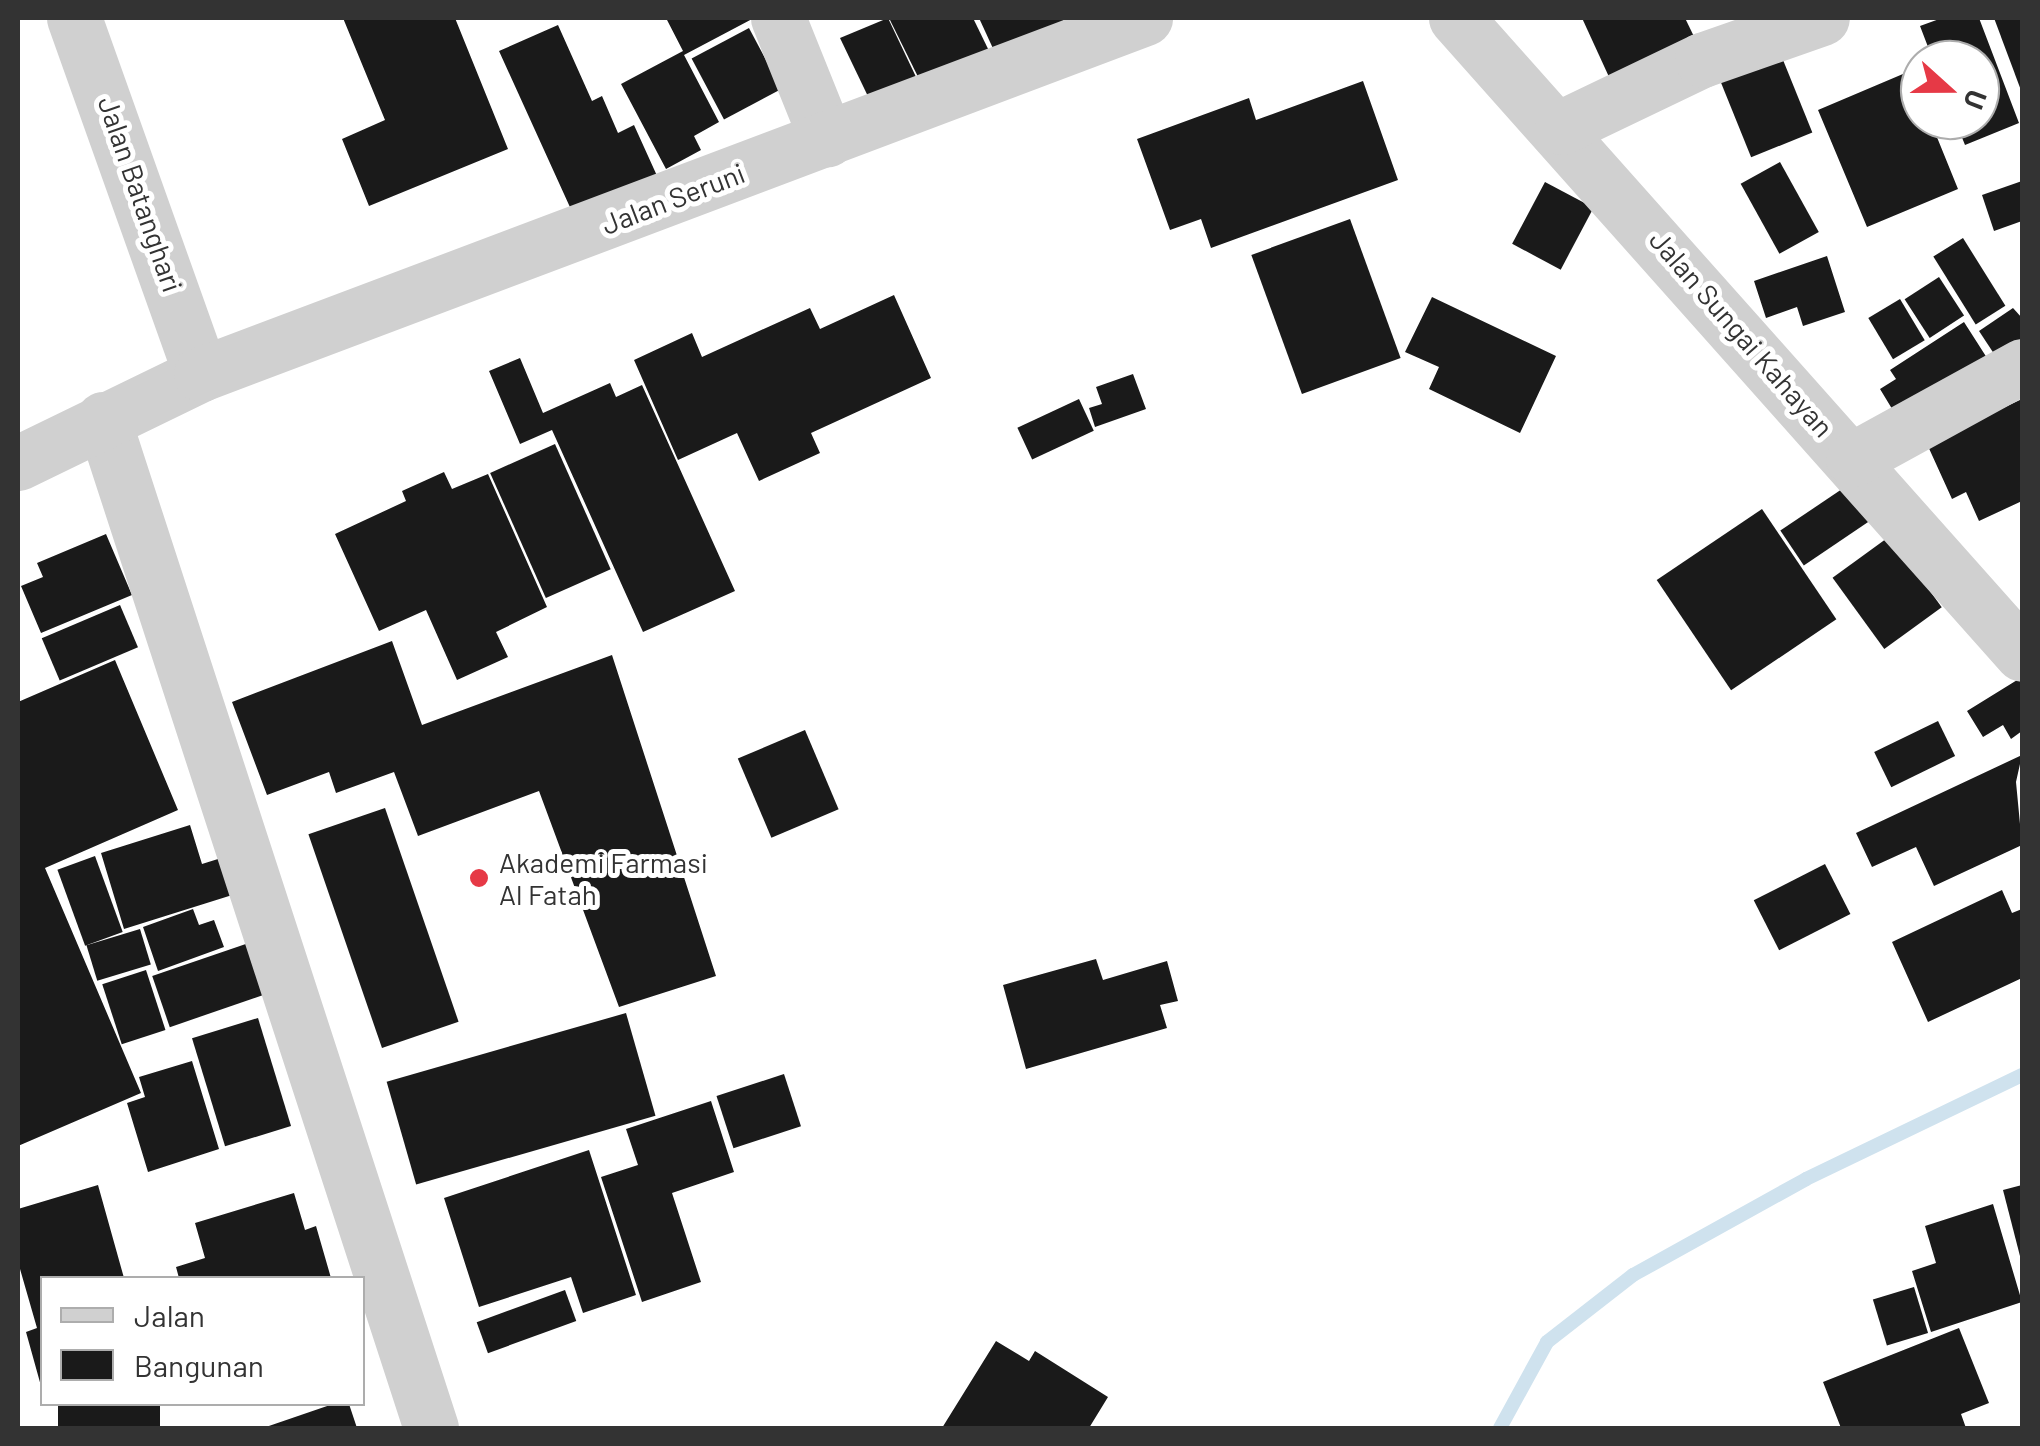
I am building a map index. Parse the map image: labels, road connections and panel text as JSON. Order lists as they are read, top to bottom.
{
  "streets": {
    "street": ["Jalan Batanghari", "Jalan Seruni", "Jalan Sungai Kahayan"]
  },
  "crossings": [
    ["Jalan Batanghari", "Jalan Seruni"]
  ],
  "places": ["Akademi Farmasi Al Fatah"],
  "legend": ["Jalan", "Bangunan"],
  "north": "right"
}
